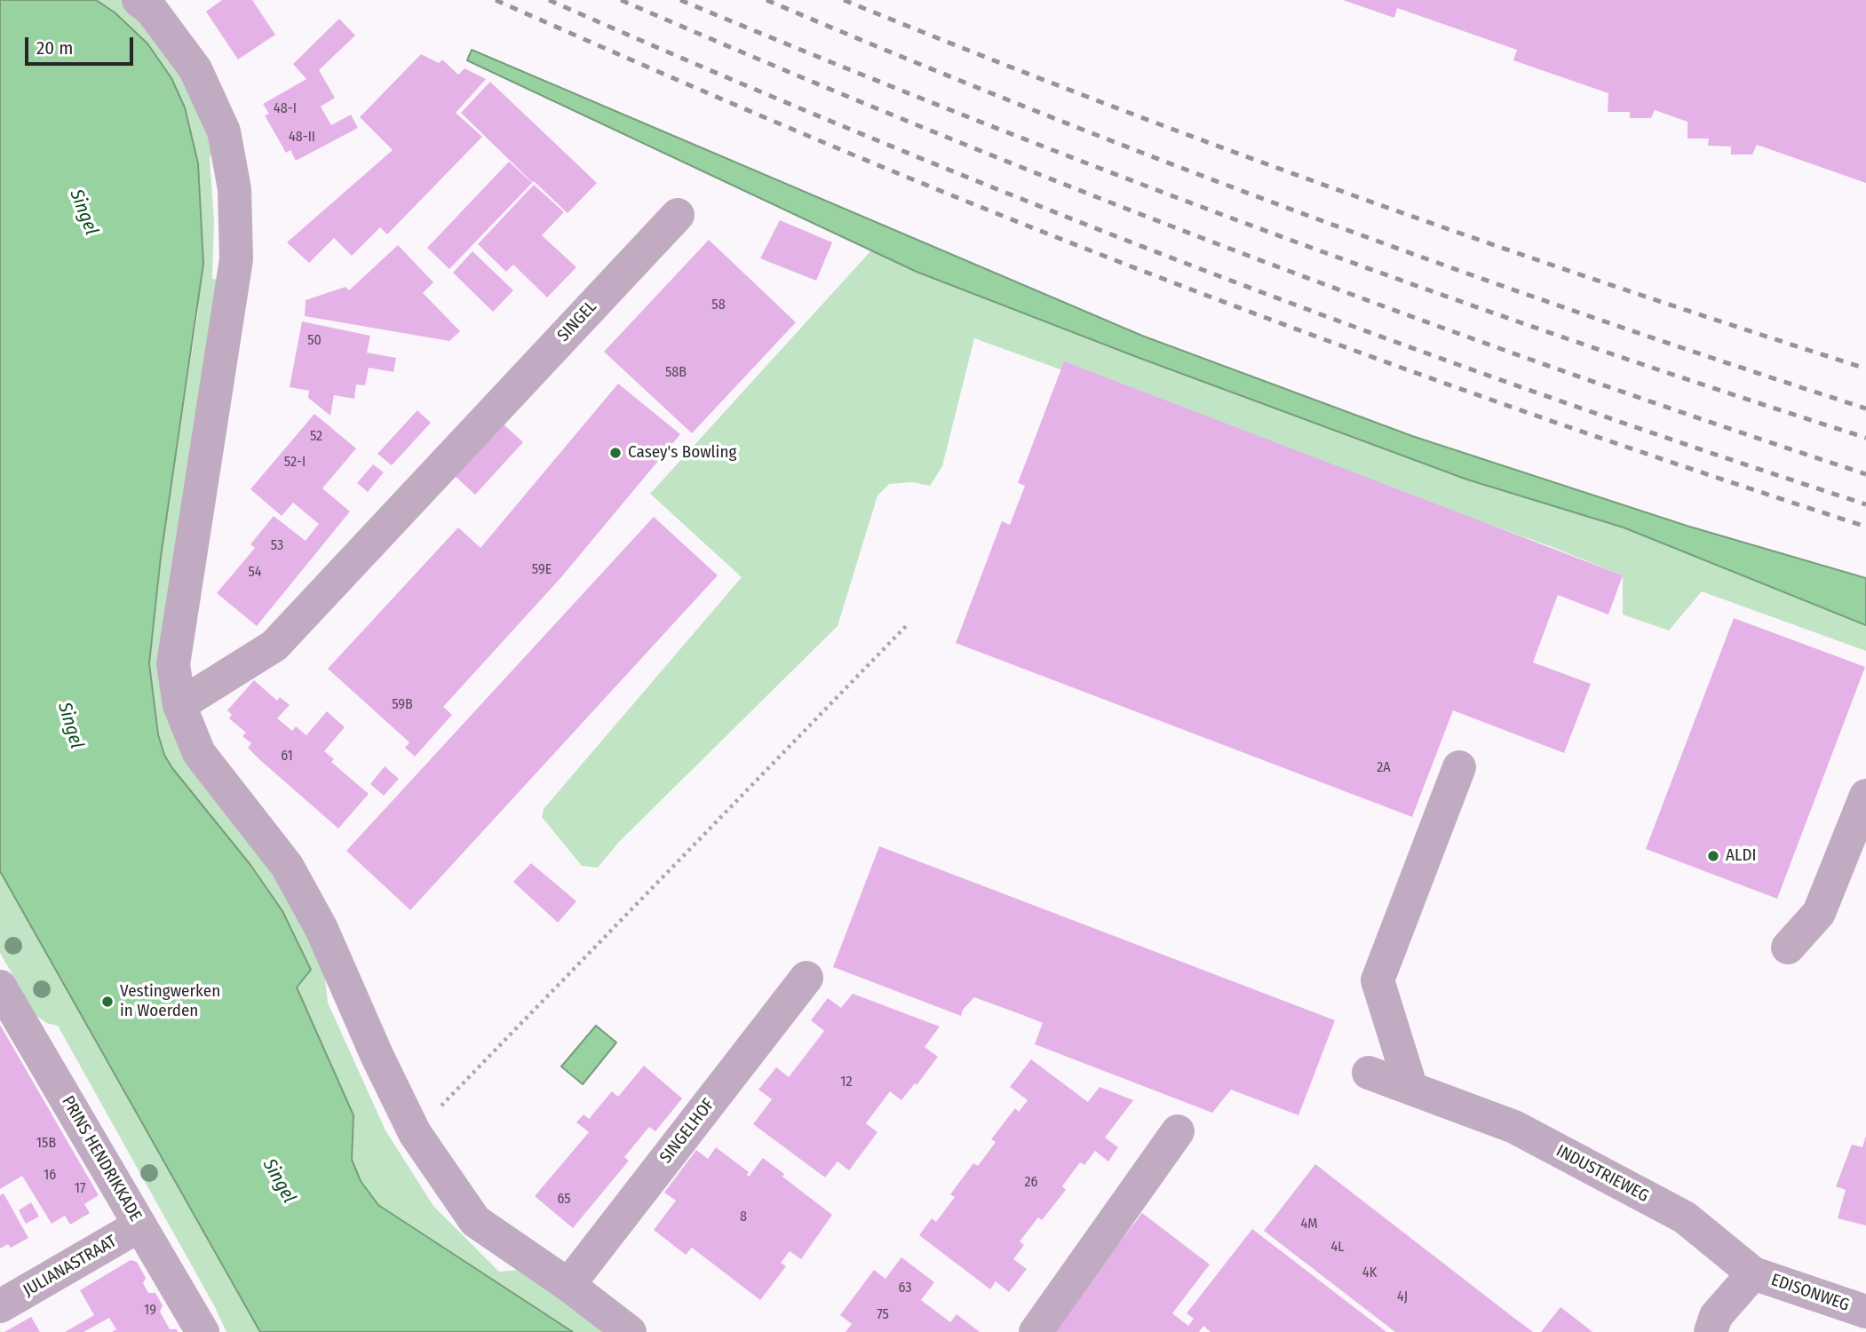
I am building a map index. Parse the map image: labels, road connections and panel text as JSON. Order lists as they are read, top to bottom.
{
  "streets": {
    "street": [
      "SINGEL",
      "SINGELHOF",
      "PRINS HENDRIKKADE",
      "INDUSTRIEWEG",
      "JULIANASTRAAT",
      "EDISONWEG"
    ]
  },
  "crossings": [
    ["PRINS HENDRIKKADE", "JULIANASTRAAT"],
    ["INDUSTRIEWEG", "EDISONWEG"]
  ],
  "water": ["Singel"],
  "places": ["Casey's Bowling", "ALDI", "Vestingwerken in Woerden"],
  "house_numbers": [
    "48-I",
    "48-II",
    "58",
    "50",
    "58B",
    "52",
    "52-I",
    "53",
    "59E",
    "54",
    "59B",
    "61",
    "2A",
    "12",
    "15B",
    "16",
    "26",
    "17",
    "65",
    "8",
    "4M",
    "4L",
    "4K",
    "63",
    "4J",
    "19",
    "75"
  ],
  "scale_bar": "20 m"
}
